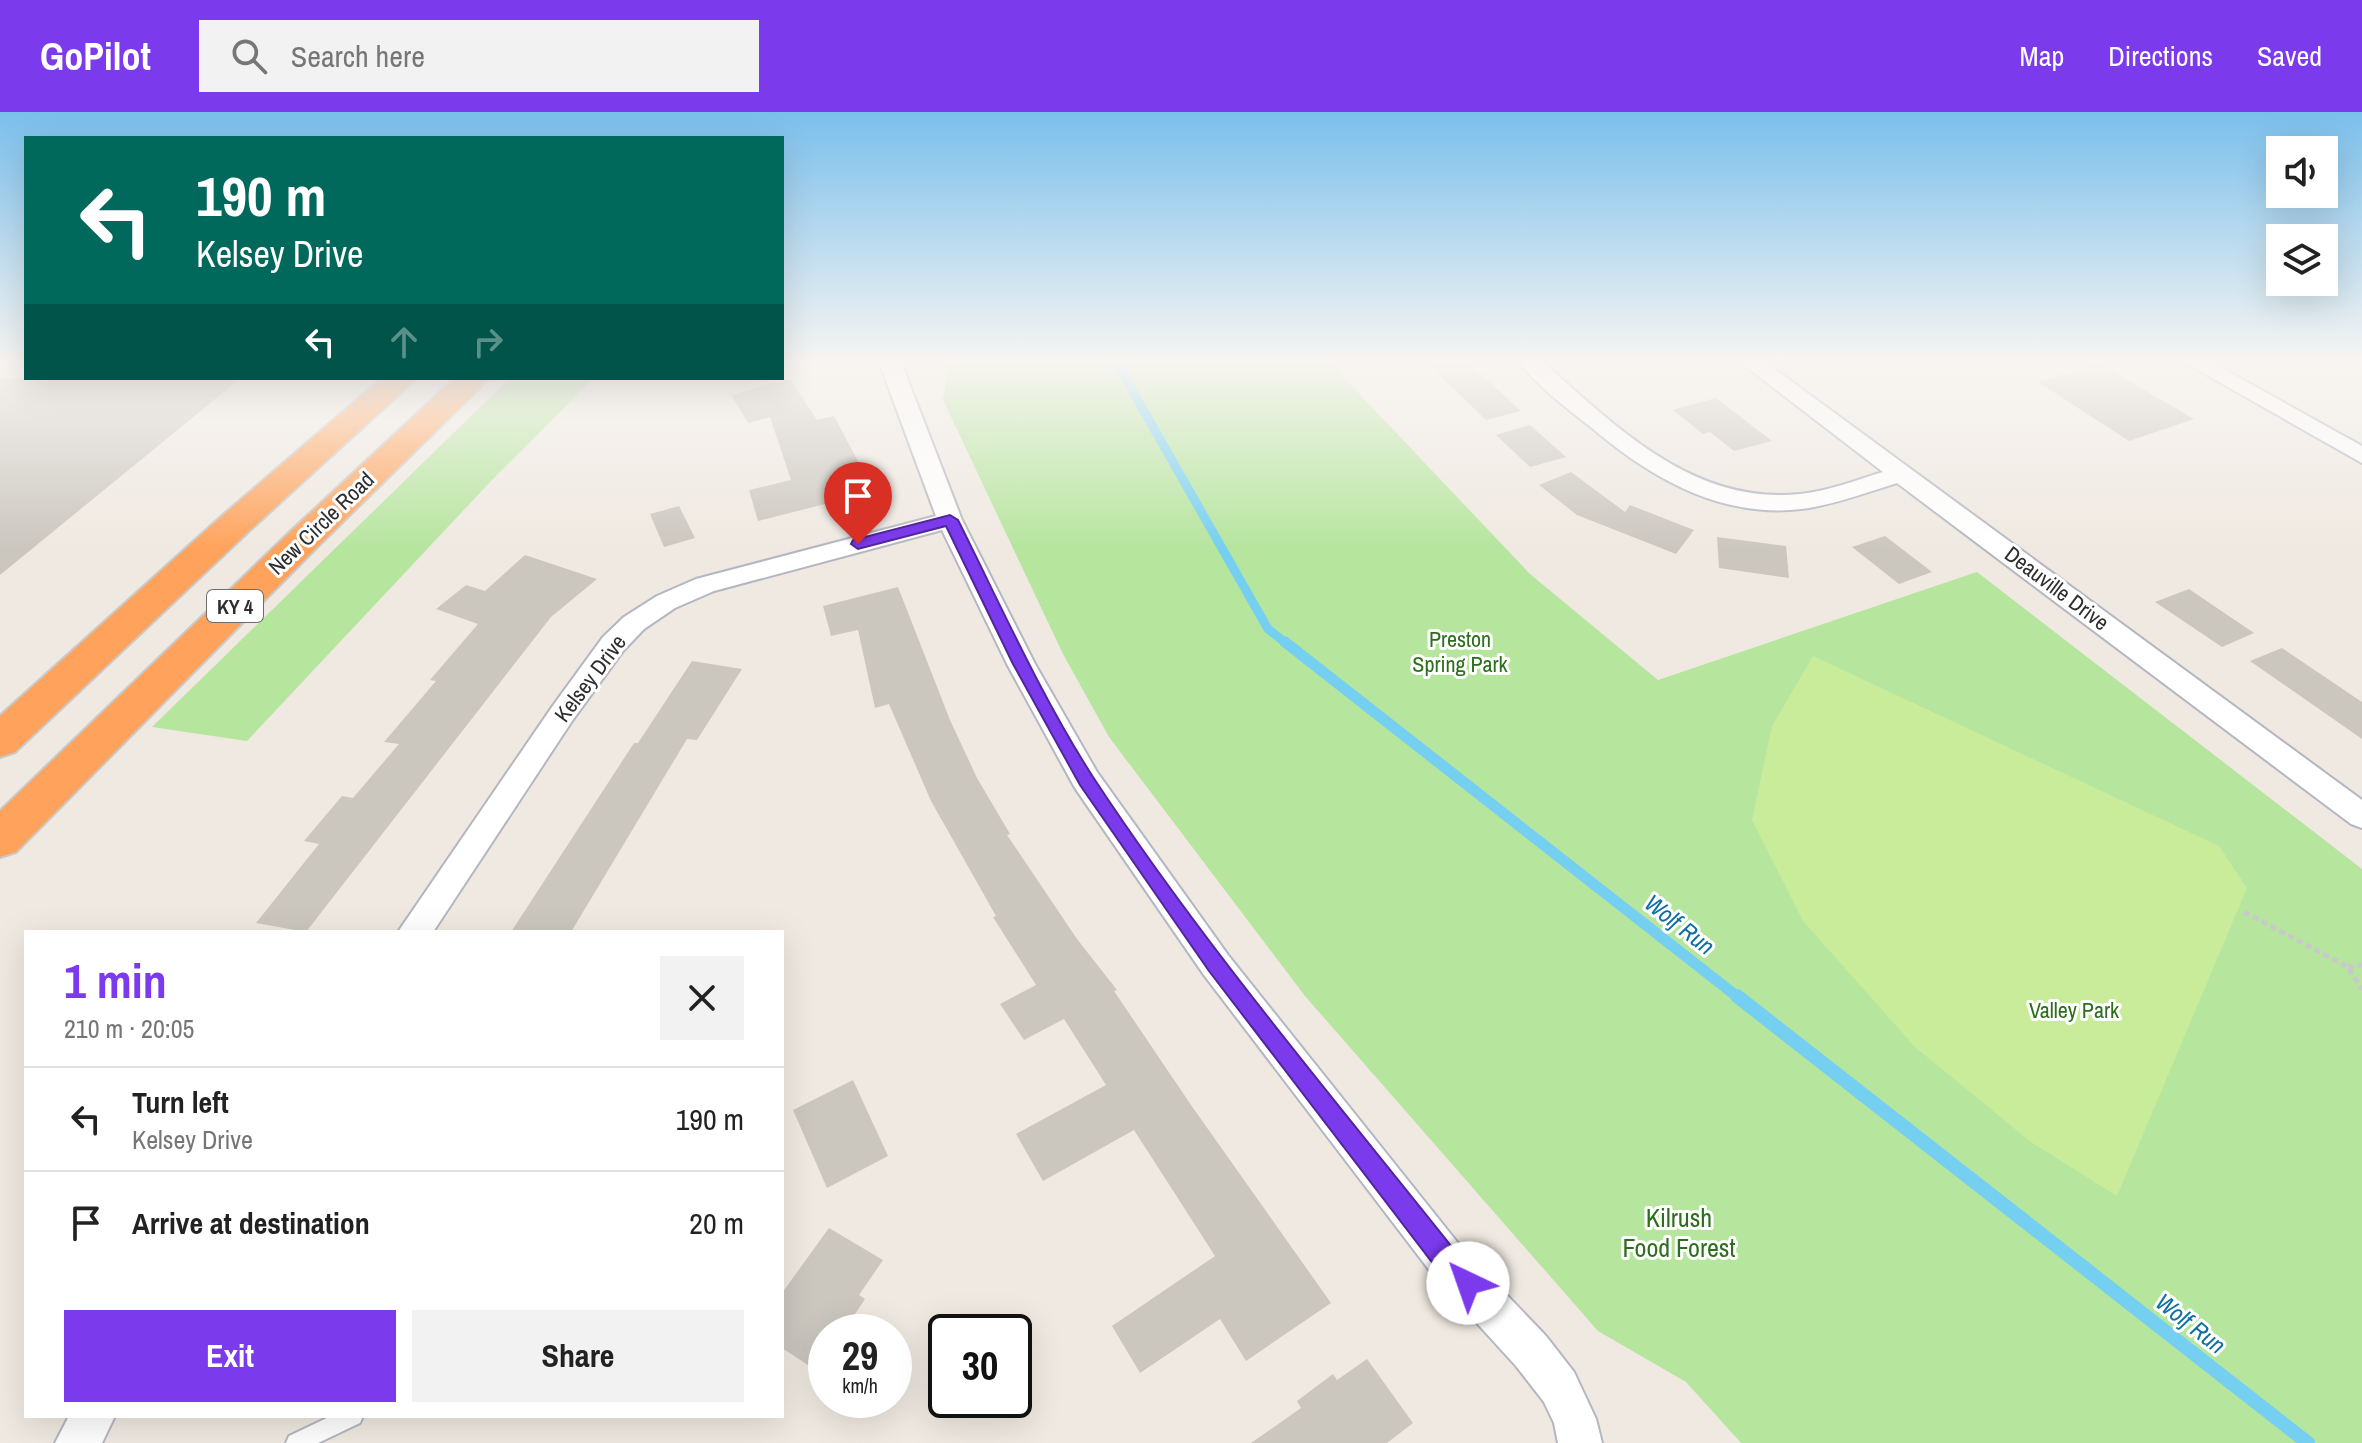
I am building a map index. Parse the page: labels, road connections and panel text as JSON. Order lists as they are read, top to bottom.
{
  "streets": {
    "highway": ["New Circle Road", "KY 4"],
    "street": ["Deauville Drive", "Kelsey Drive"]
  },
  "water": ["Wolf Run"],
  "parks": ["Preston Spring Park", "Valley Park", "Kilrush Food Forest"],
  "page": {
    "header": "GoPilot",
    "search": "Search here",
    "nav": ["Map", "Directions", "Saved"],
    "turn": ["190 m", "Kelsey Drive"],
    "heading": ["1 min", "210 m · 20:05"],
    "list": [
      {
        "name": "Turn left",
        "note": "Kelsey Drive",
        "value": "190 m"
      },
      {
        "name": "Arrive at destination",
        "value": "20 m"
      }
    ],
    "buttons": ["Exit", "Share"],
    "speed": "29 km/h",
    "limit": "30"
  }
}
